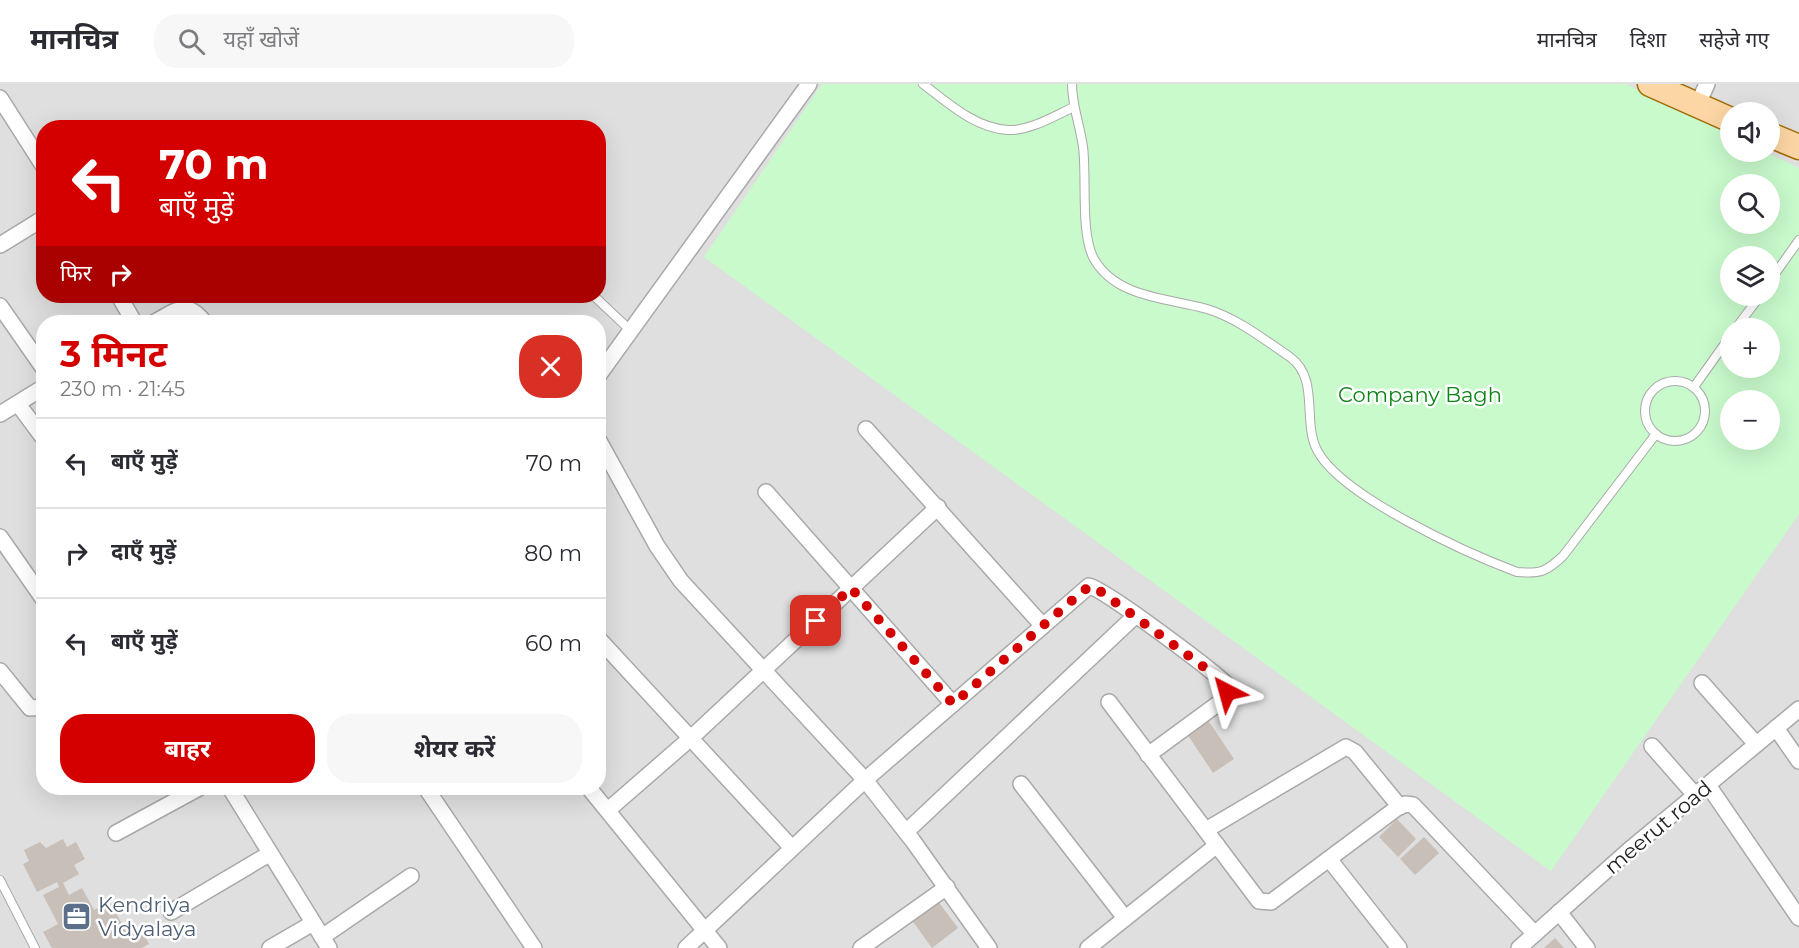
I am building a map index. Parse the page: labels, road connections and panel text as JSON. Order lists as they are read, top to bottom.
{
  "streets": {
    "street": ["meerut road"]
  },
  "parks": ["Company Bagh"],
  "places": {
    "office": ["Kendriya Vidyalaya"]
  },
  "page": {
    "header": "मानचित्र",
    "search": "यहाँ खोजें",
    "nav": ["मानचित्र", "दिशा", "सहेजे गए"],
    "map_buttons": ["+", "−"],
    "turn": ["70 m", "बाएँ मुड़ें"],
    "then": "फिर",
    "heading": ["3 मिनट", "230 m · 21:45"],
    "list": [
      {
        "name": "बाएँ मुड़ें",
        "value": "70 m"
      },
      {
        "name": "दाएँ मुड़ें",
        "value": "80 m"
      },
      {
        "name": "बाएँ मुड़ें",
        "value": "60 m"
      }
    ],
    "buttons": ["बाहर", "शेयर करें"]
  }
}
